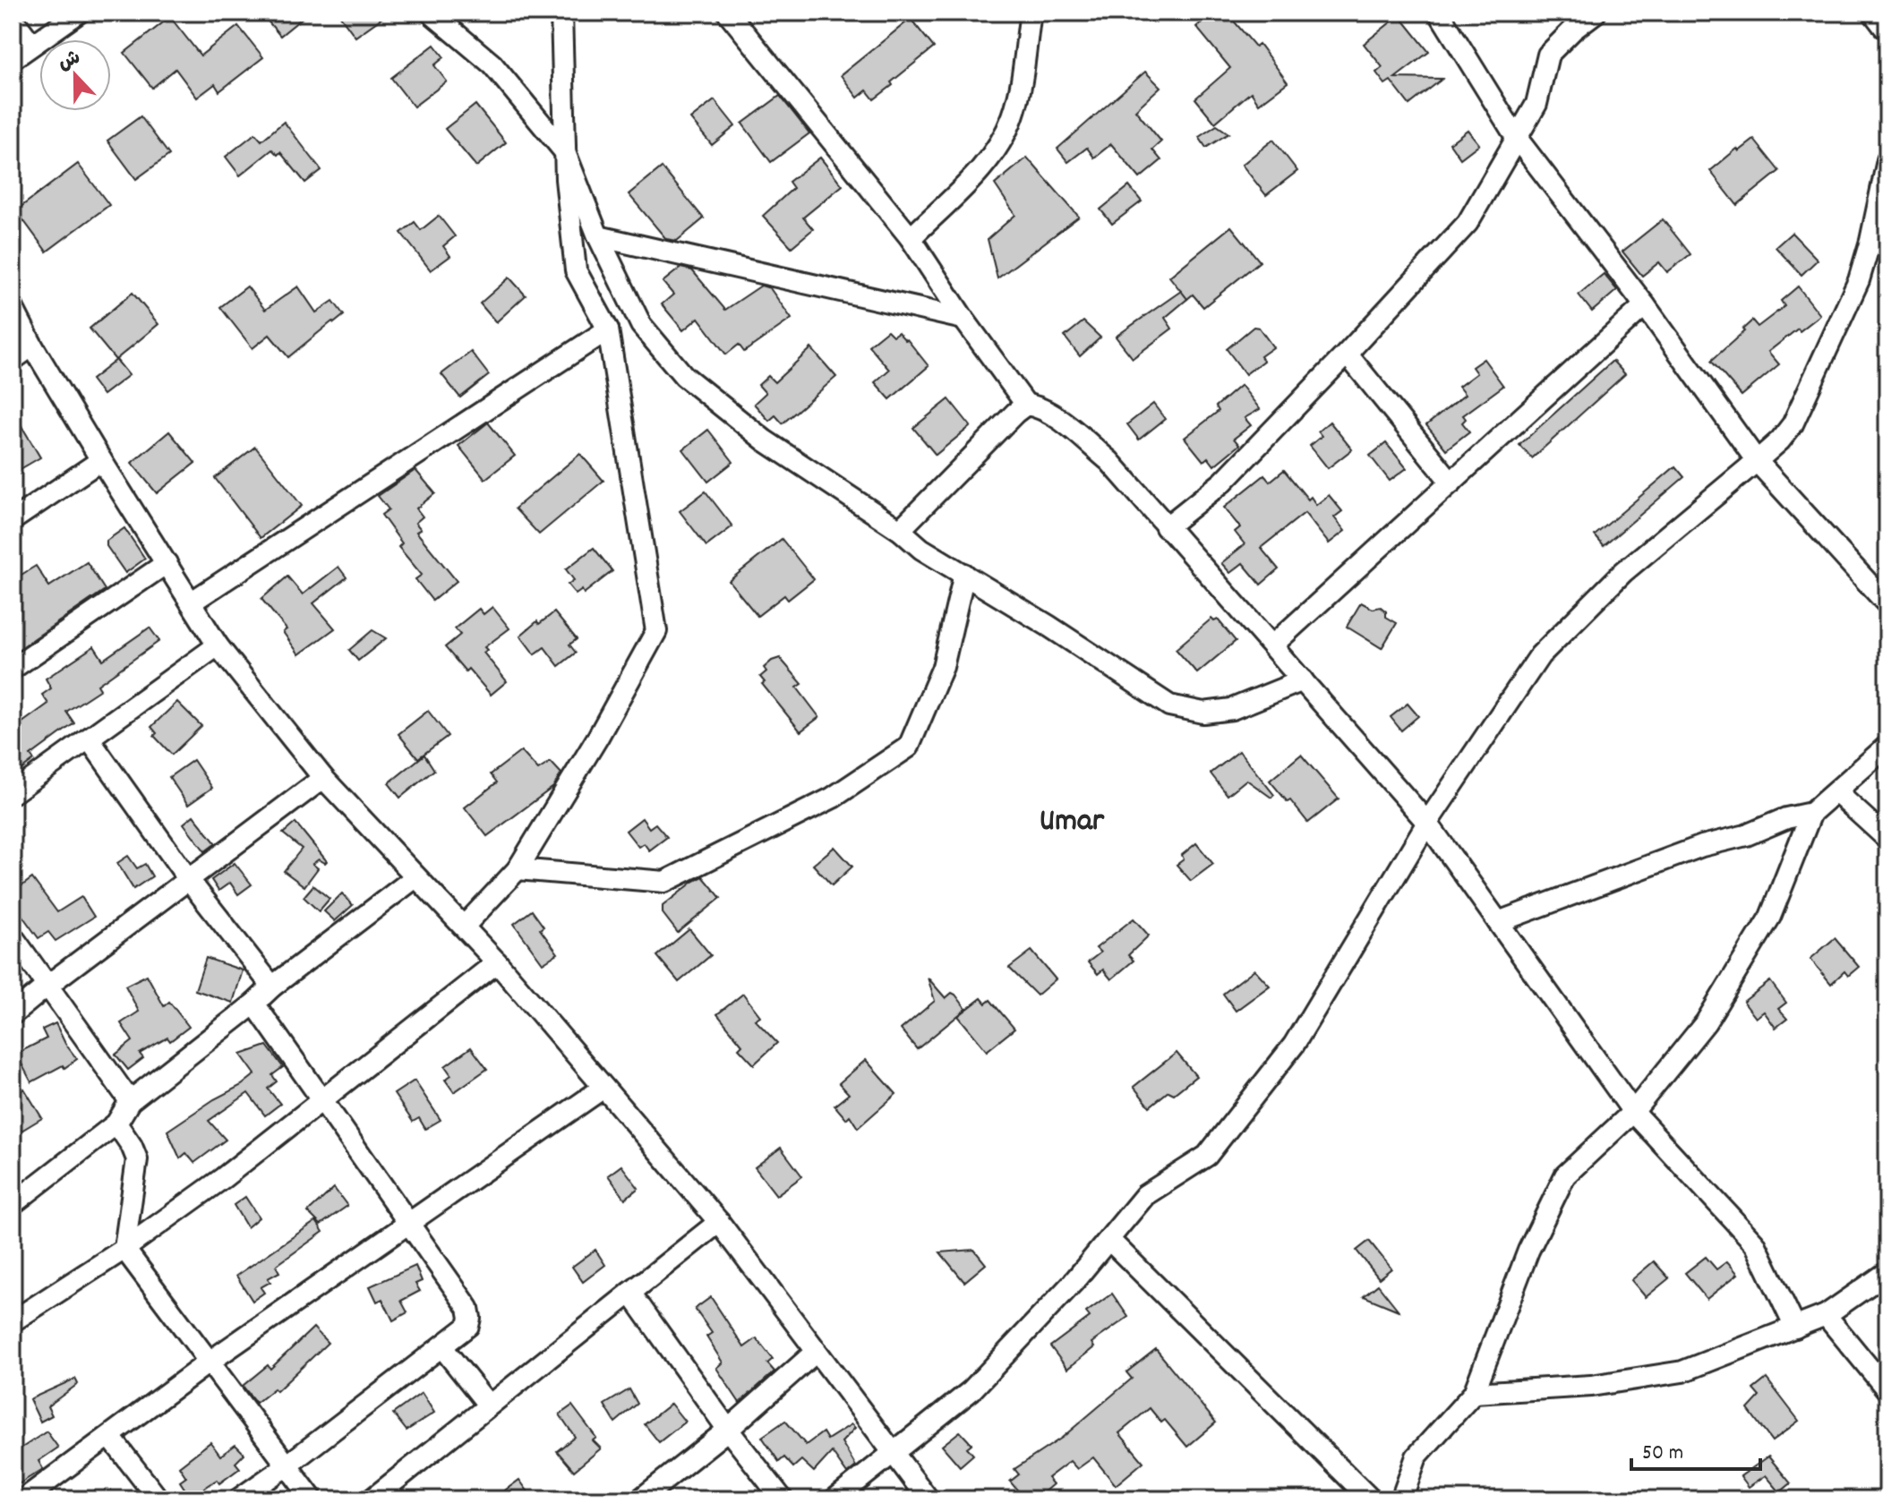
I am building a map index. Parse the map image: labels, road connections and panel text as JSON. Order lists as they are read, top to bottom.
{
  "districts": ["Umar"],
  "scale_bar": "50 m",
  "north": "top"
}
